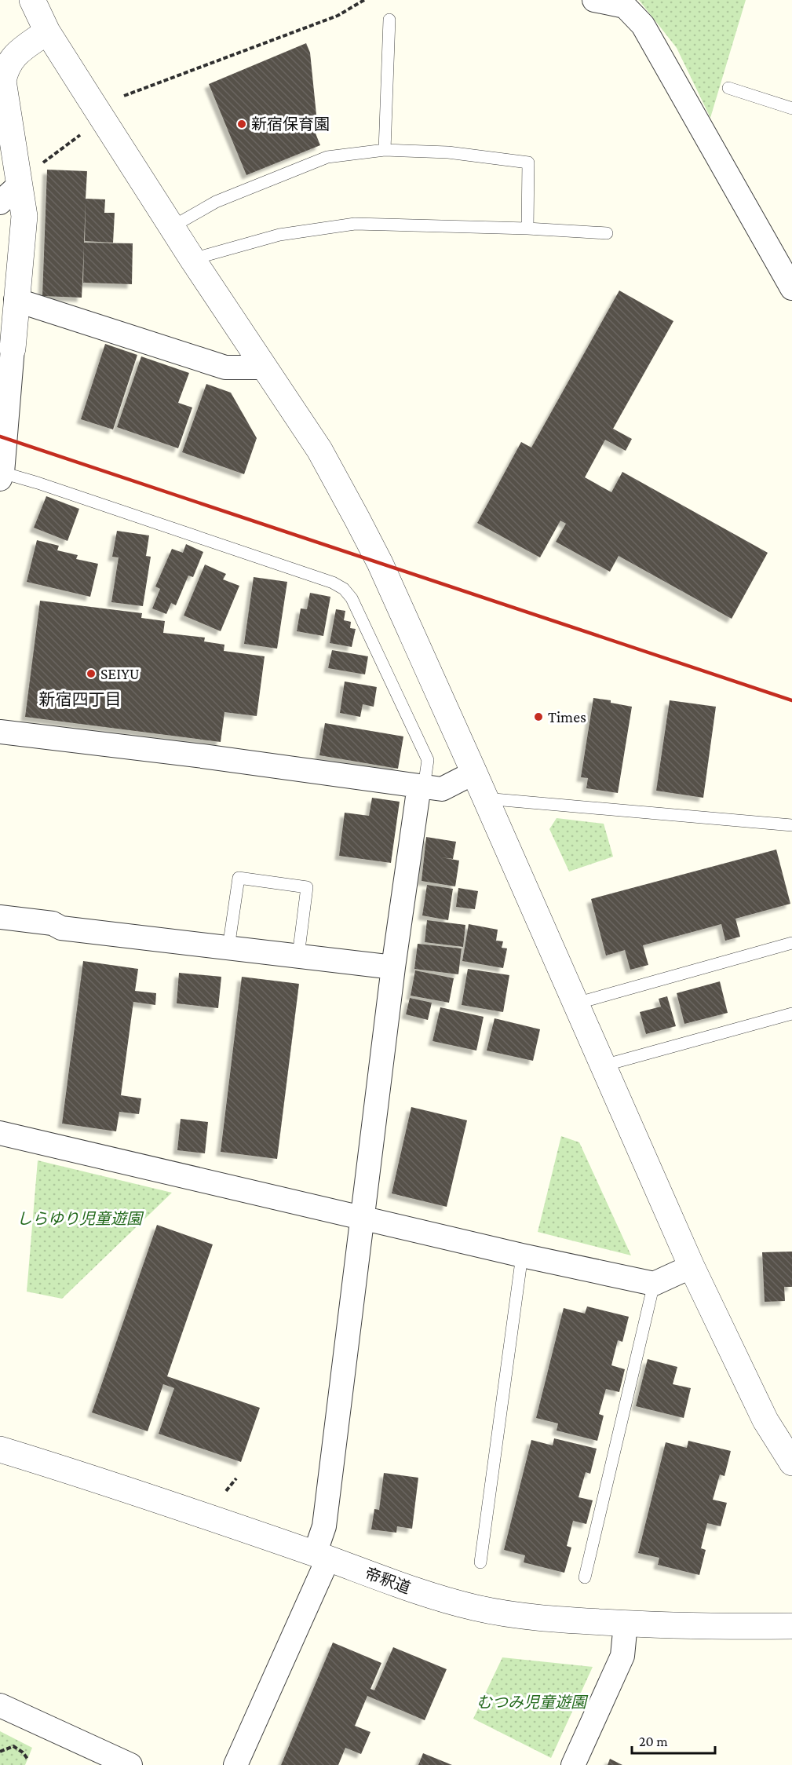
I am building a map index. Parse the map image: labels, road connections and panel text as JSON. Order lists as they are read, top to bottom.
{
  "streets": {
    "street": ["帝釈道"]
  },
  "districts": ["新宿四丁目"],
  "parks": ["しらゆり児童遊園", "むつみ児童遊園"],
  "places": ["新宿保育園", "SEIYU", "Times"],
  "scale_bar": "20 m"
}
